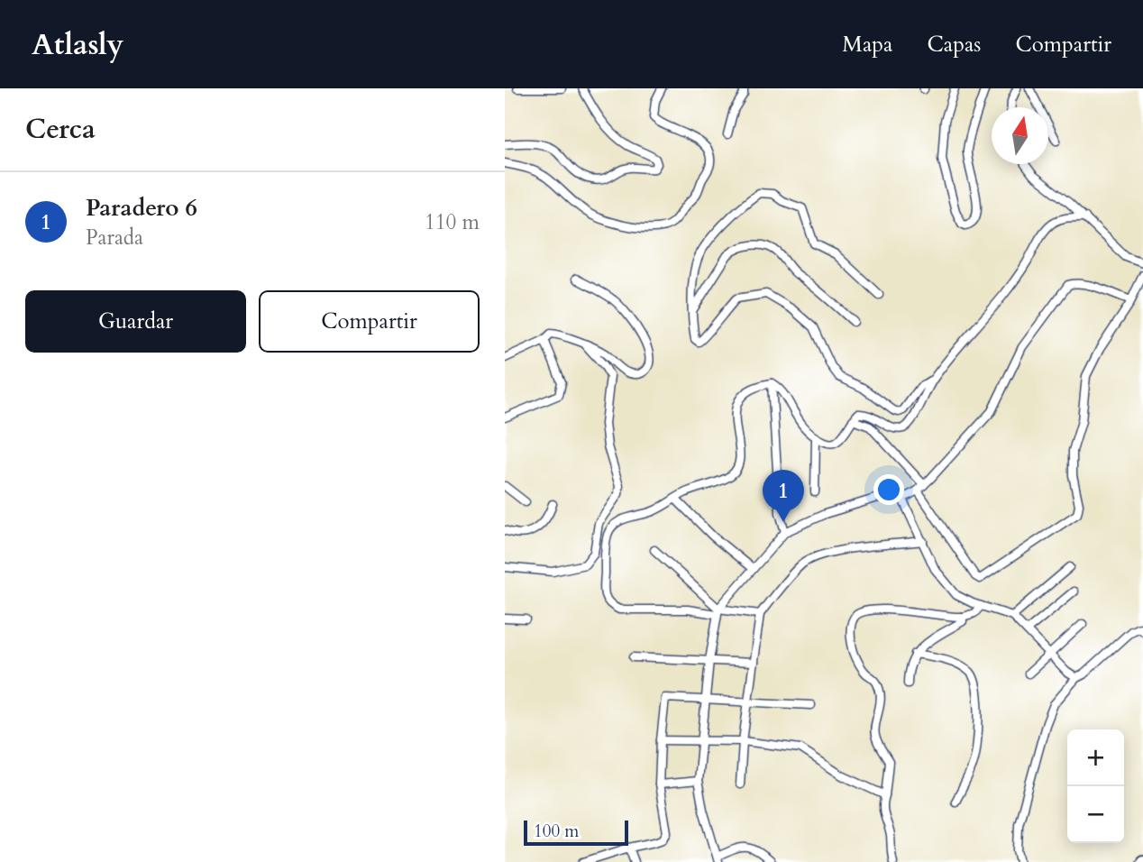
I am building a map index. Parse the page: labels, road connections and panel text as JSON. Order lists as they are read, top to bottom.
{
  "scale_bar": "100 m",
  "north": "top",
  "page": {
    "header": "Atlasly",
    "nav": ["Mapa", "Capas", "Compartir"],
    "heading": "Cerca",
    "list": [
      {
        "mark": "1",
        "name": "Paradero 6",
        "note": "Parada",
        "value": "110 m"
      }
    ],
    "buttons": ["Guardar", "Compartir"],
    "pins": "1",
    "map_buttons": ["+", "−"],
    "scale": "100 m"
  }
}
